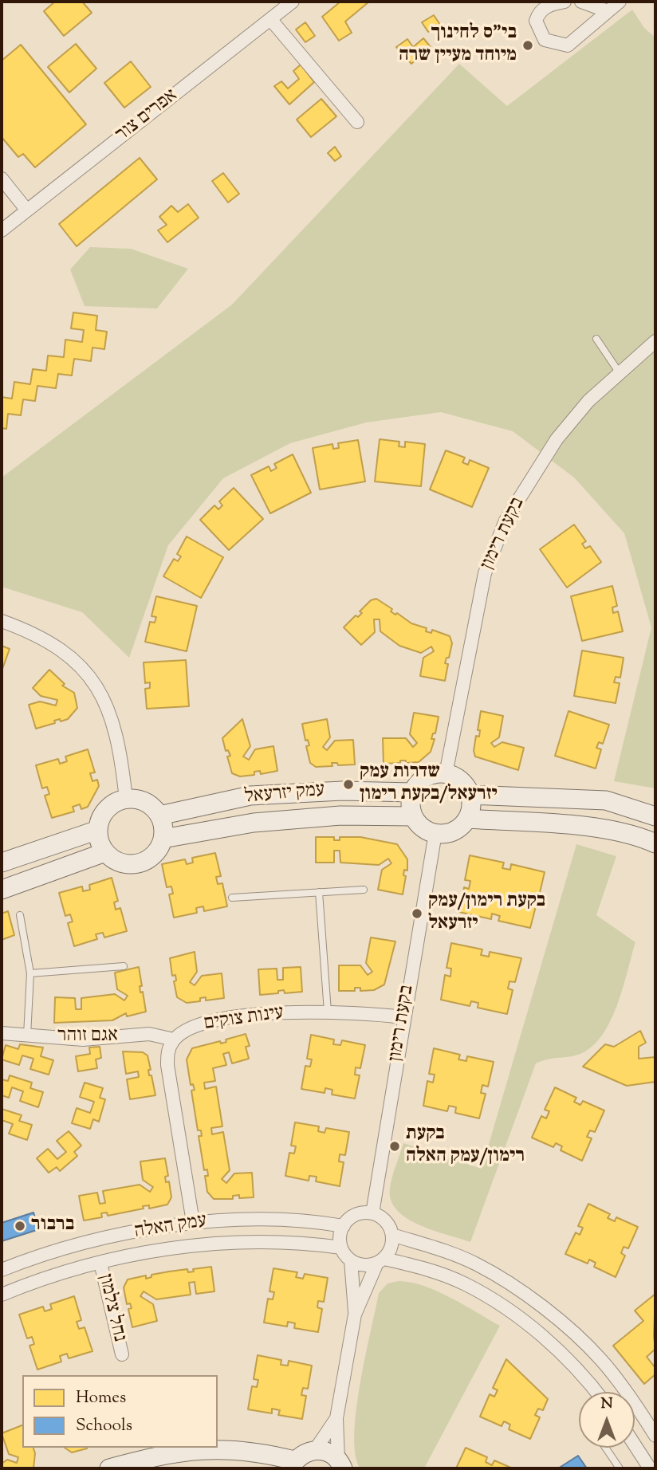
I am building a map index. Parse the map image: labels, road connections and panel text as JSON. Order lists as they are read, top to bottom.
{
  "streets": {
    "main road": ["עמק יזרעאל"],
    "street": [
      "אפרים צור",
      "בקעת רימון",
      "עינות צוקים",
      "אגם זוהר",
      "עמק האלה",
      "נחל צלמון"
    ]
  },
  "crossings": [
    ["בקעת רימון", "עמק יזרעאל"],
    ["בקעת רימון", "עינות צוקים"],
    ["בקעת רימון", "עמק האלה"],
    ["עינות צוקים", "אגם זוהר"],
    ["עמק האלה", "נחל צלמון"]
  ],
  "places": [
    "בי\"ס לחינוך מיוחד מעיין שרה",
    "שדרות עמק יזרעאל/בקעת רימון",
    "בקעת רימון/עמק יזרעאל",
    "בקעת רימון/עמק האלה",
    "ברבור"
  ],
  "legend": ["Homes", "Schools"],
  "north": "top"
}
